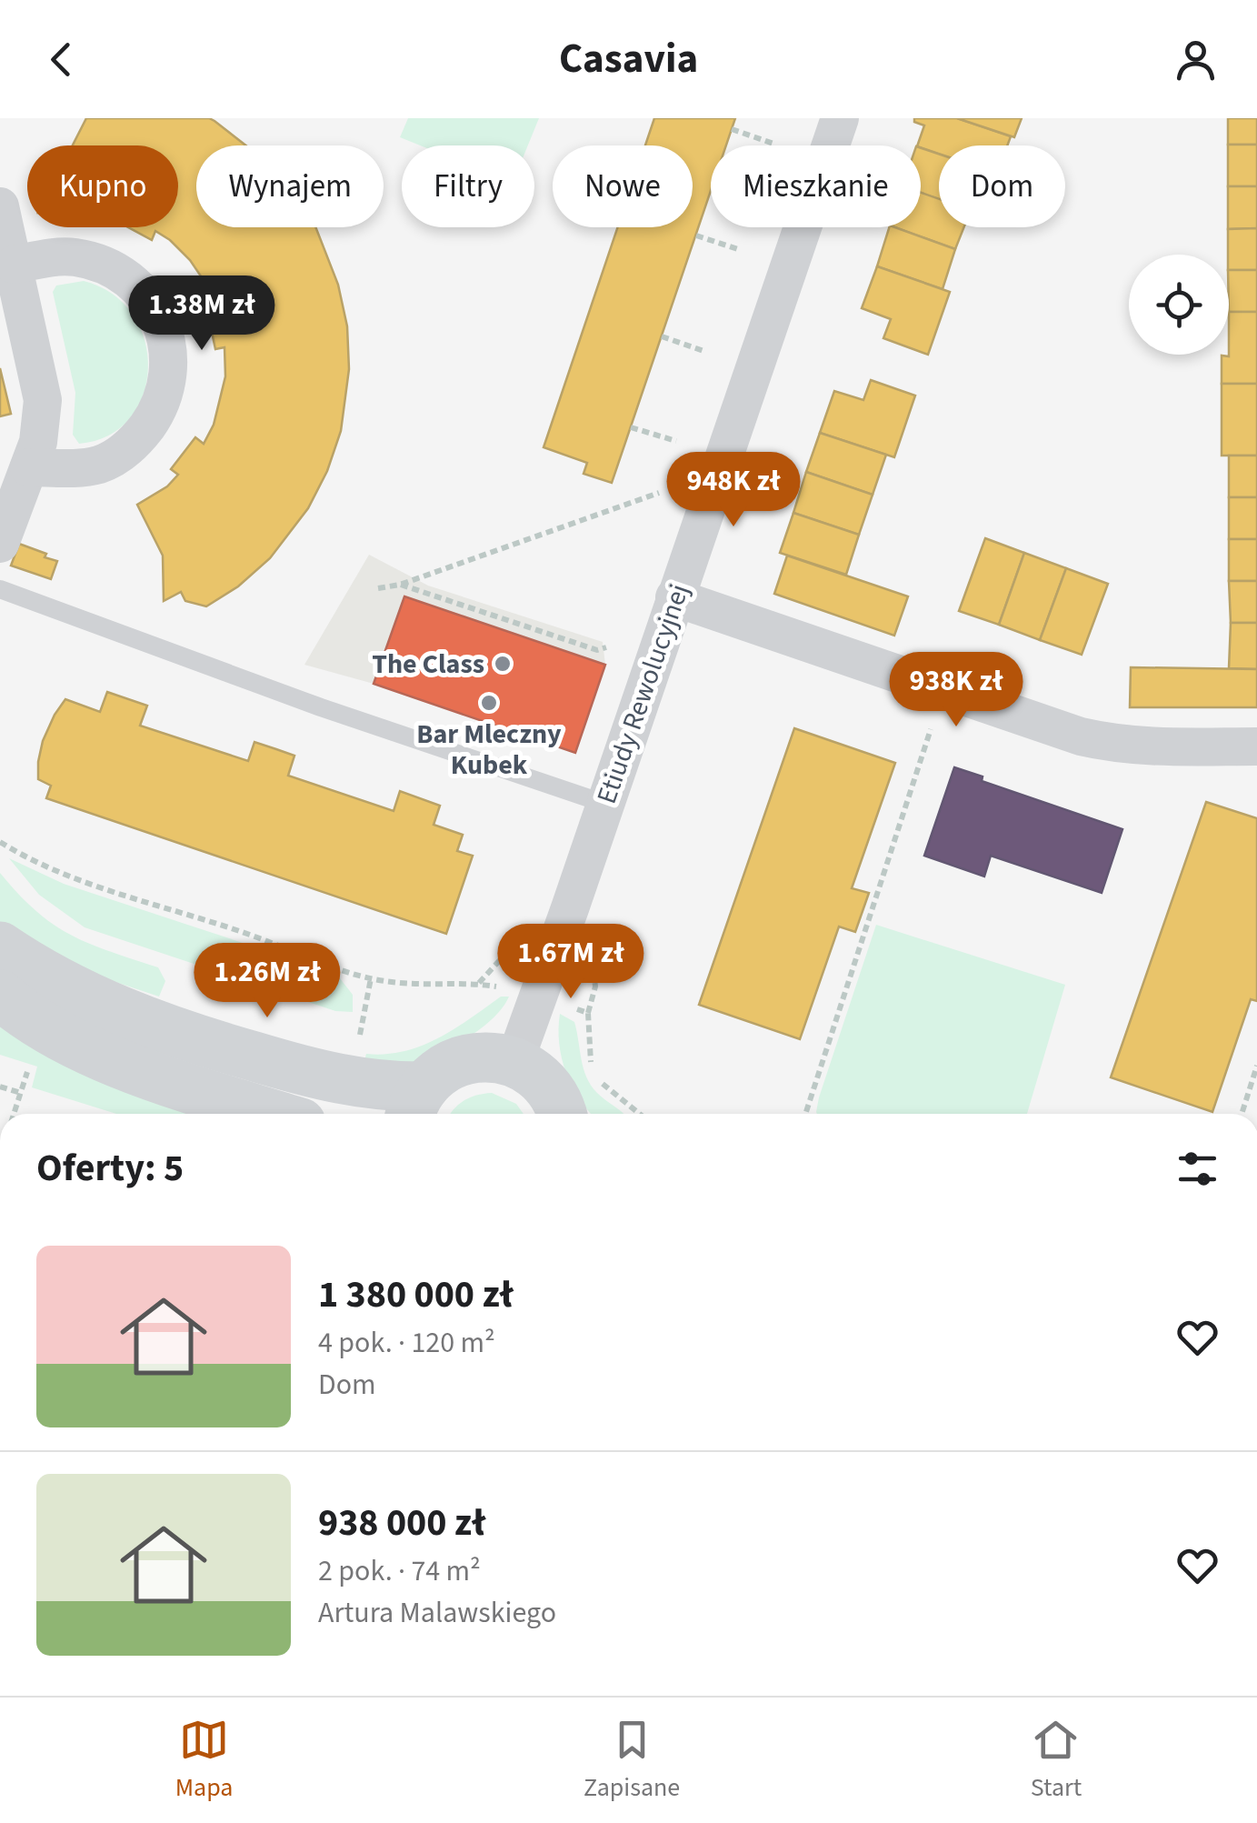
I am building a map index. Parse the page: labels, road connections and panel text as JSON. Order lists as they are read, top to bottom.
{
  "streets": {
    "street": ["Etiudy Rewolucyjnej"]
  },
  "places": ["The Class", "Bar Mleczny Kubek"],
  "page": {
    "header": "Casavia",
    "chip": [
      "Kupno",
      "Wynajem",
      "Filtry",
      "Nowe",
      "Mieszkanie",
      "Dom"
    ],
    "price": [
      "1.38M zł",
      "948K zł",
      "938K zł",
      "1.67M zł",
      "1.26M zł"
    ],
    "heading": "Oferty: 5",
    "list": [
      {
        "name": "1 380 000 zł",
        "note": "4 pok. · 120 m² · Dom"
      },
      {
        "name": "938 000 zł",
        "note": "2 pok. · 74 m² · Artura Malawskiego"
      }
    ],
    "tabs": ["Mapa", "Zapisane", "Start"]
  }
}
